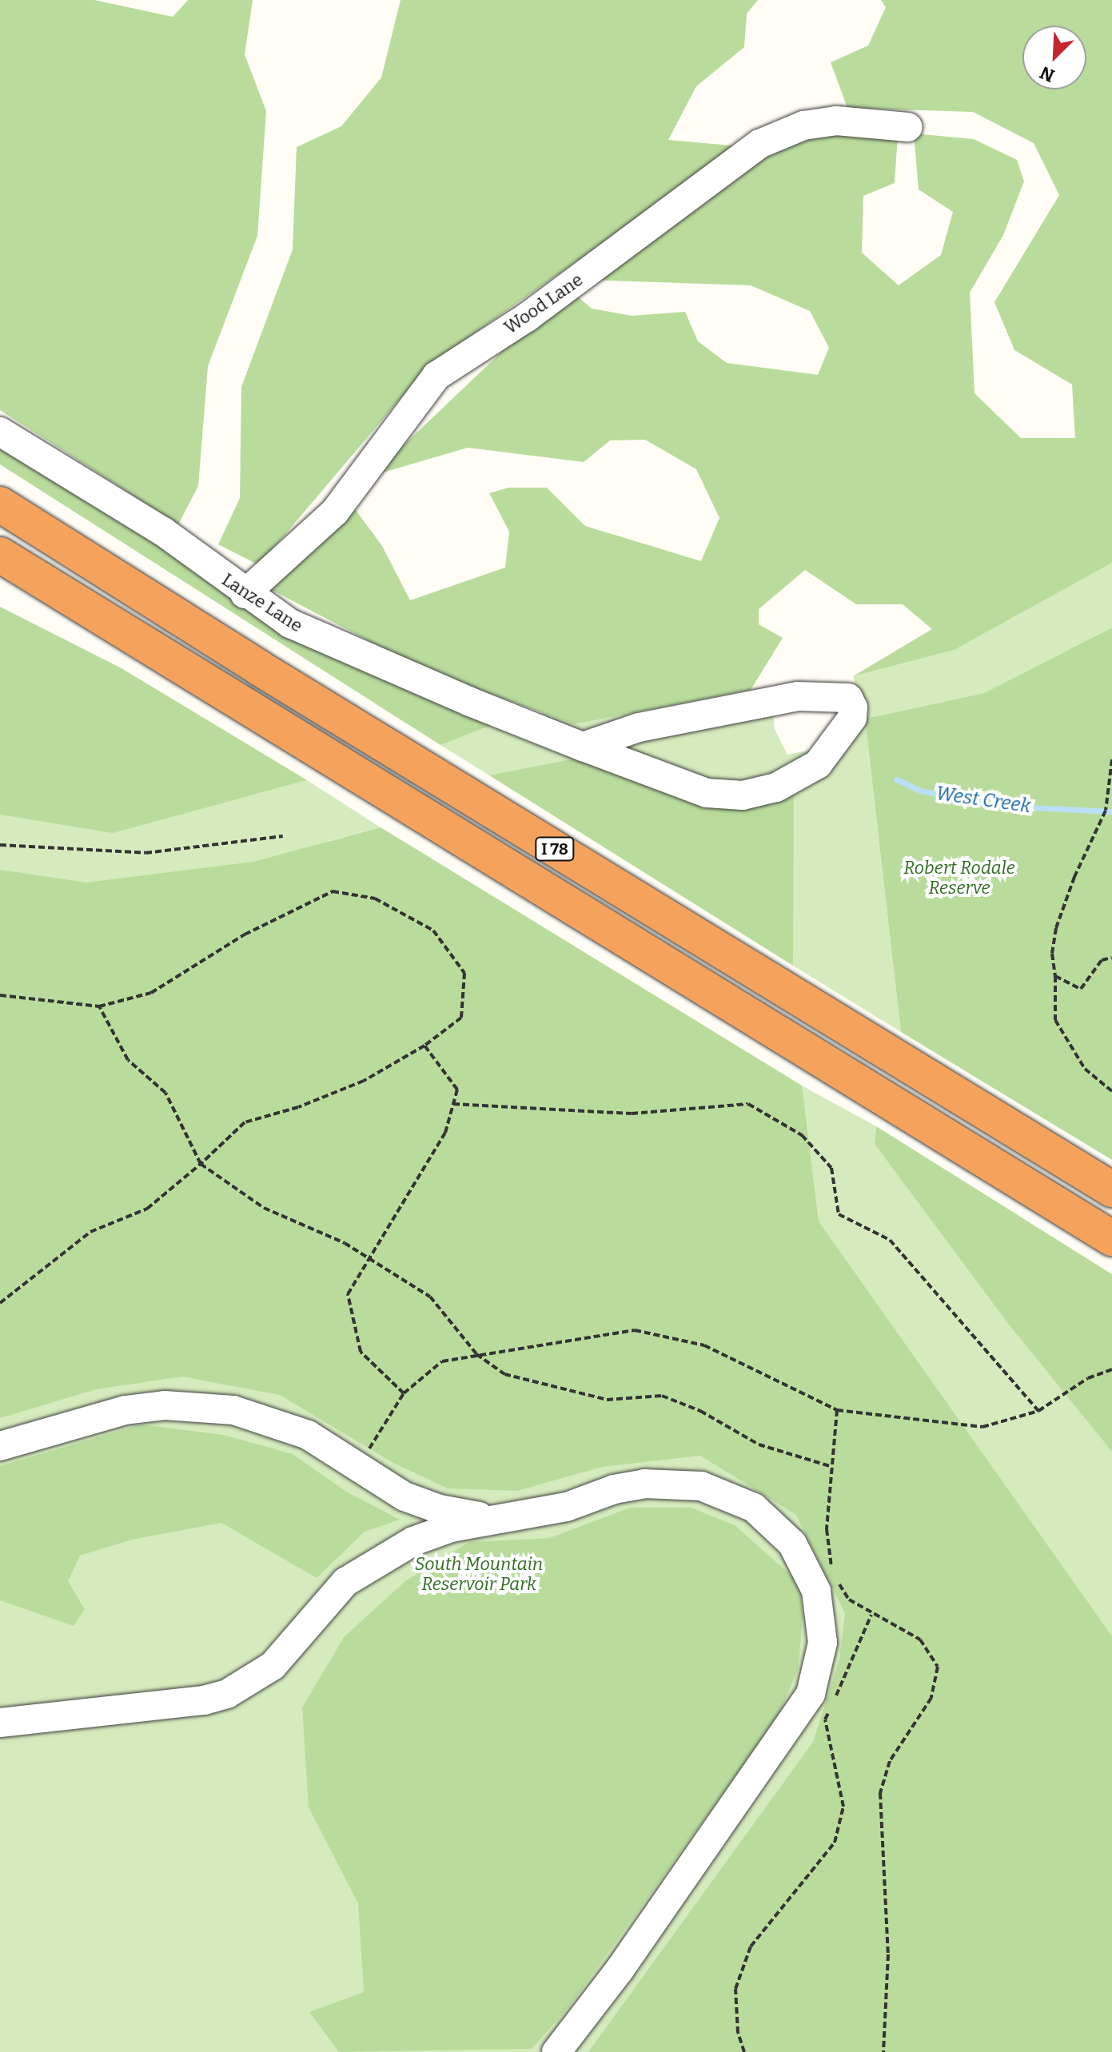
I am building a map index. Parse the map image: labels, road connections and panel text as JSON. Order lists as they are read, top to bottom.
{
  "streets": {
    "highway": ["I 78"],
    "street": ["Wood Lane", "Lanze Lane"]
  },
  "crossings": [
    ["Wood Lane", "Lanze Lane"]
  ],
  "water": ["West Creek"],
  "parks": ["Robert Rodale Reserve", "South Mountain Reservoir Park"],
  "north": "bottom left"
}
